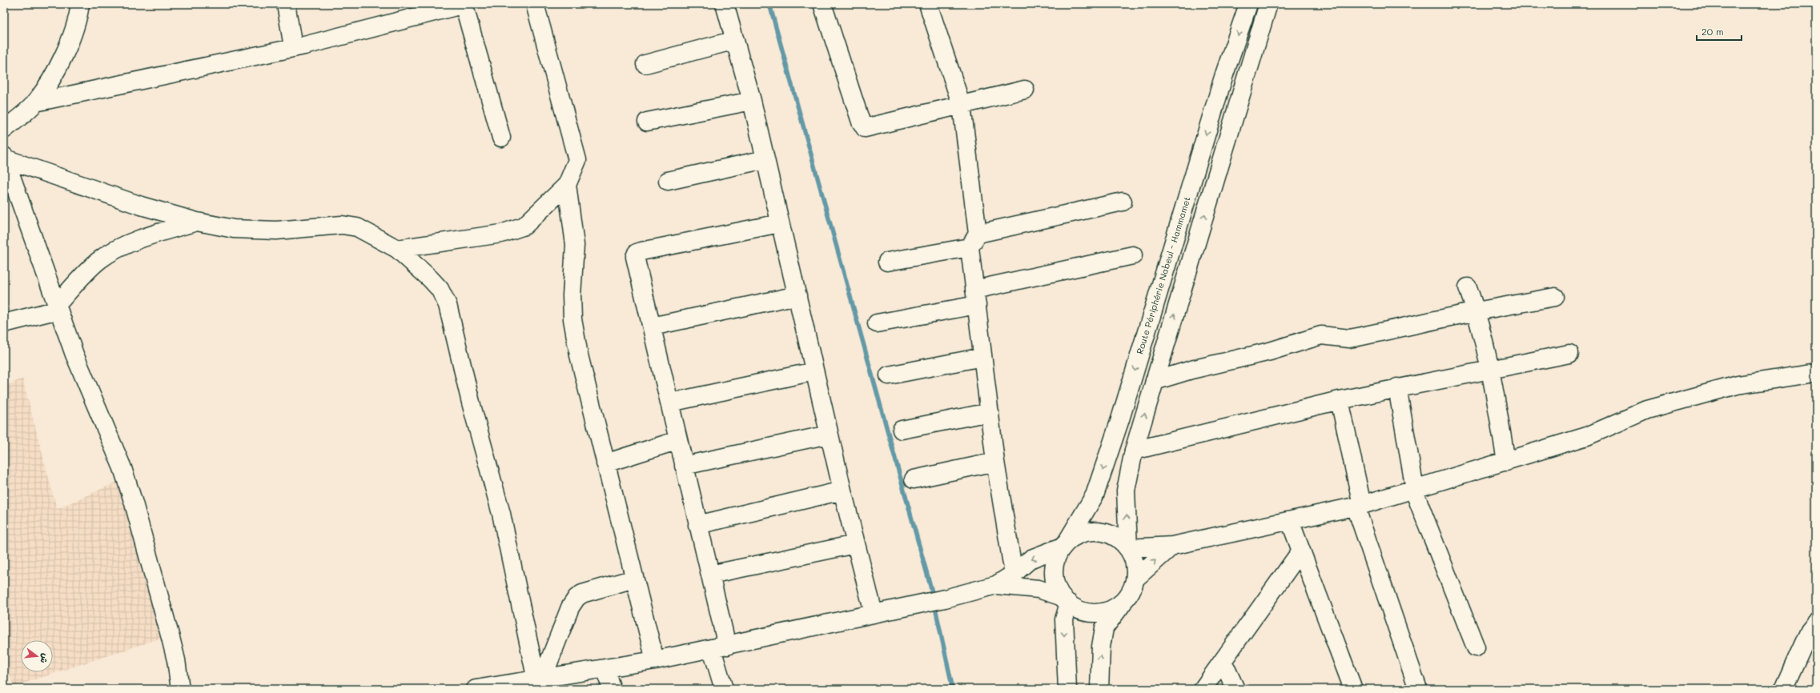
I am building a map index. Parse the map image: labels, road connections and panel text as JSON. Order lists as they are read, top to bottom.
{
  "streets": {
    "main road": ["Route Périphérie Nabeul - Hammamet"]
  },
  "scale_bar": "20 m",
  "north": "right"
}
